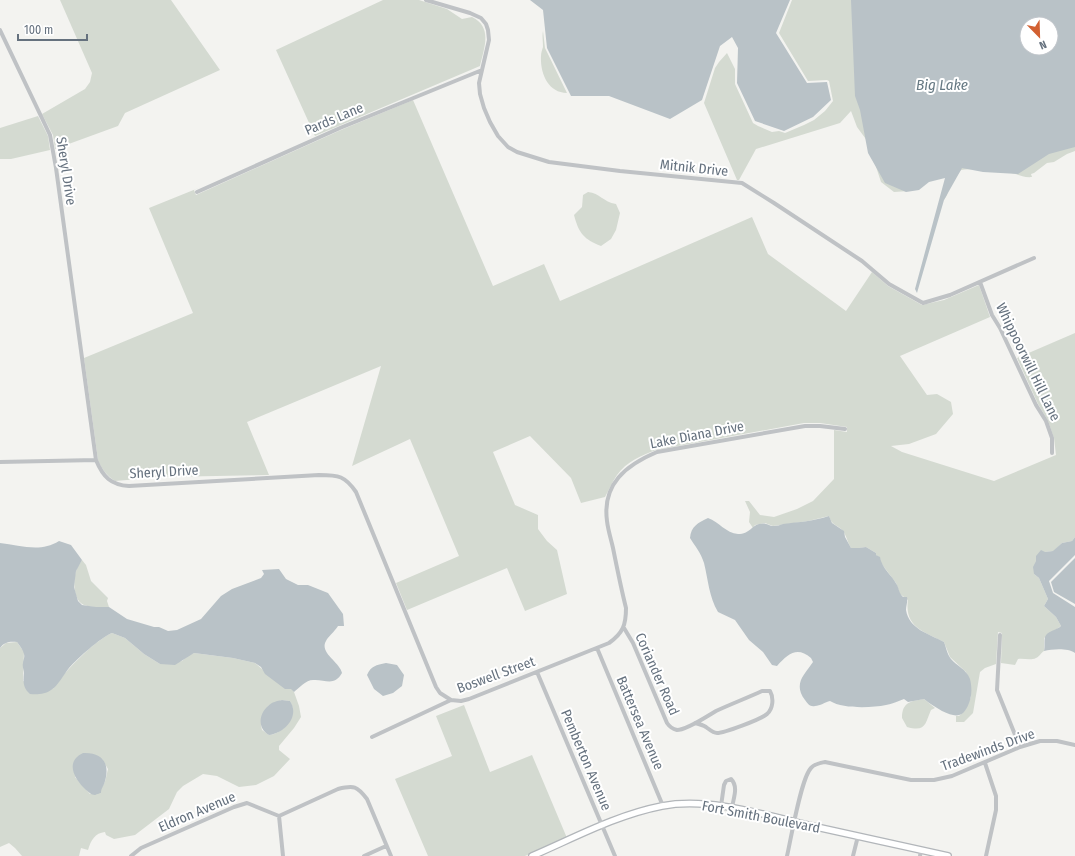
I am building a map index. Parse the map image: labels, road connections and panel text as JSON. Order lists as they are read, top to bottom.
{
  "streets": {
    "street": [
      "Pards Lane",
      "Mitnik Drive",
      "Sheryl Drive",
      "Whippoorwill Hill Lane",
      "Lake Diana Drive",
      "Coriander Road",
      "Boswell Street",
      "Battersea Avenue",
      "Tradewinds Drive",
      "Pemberton Avenue",
      "Eldron Avenue",
      "Fort Smith Boulevard"
    ]
  },
  "crossings": [
    ["Pards Lane", "Mitnik Drive"],
    ["Mitnik Drive", "Whippoorwill Hill Lane"],
    ["Sheryl Drive", "Boswell Street"],
    ["Lake Diana Drive", "Coriander Road"],
    ["Lake Diana Drive", "Boswell Street"],
    ["Coriander Road", "Boswell Street"],
    ["Boswell Street", "Battersea Avenue"],
    ["Boswell Street", "Pemberton Avenue"],
    ["Battersea Avenue", "Fort Smith Boulevard"],
    ["Tradewinds Drive", "Fort Smith Boulevard"],
    ["Pemberton Avenue", "Fort Smith Boulevard"]
  ],
  "water": ["Big Lake"],
  "scale_bar": "100 m",
  "north": "bottom right"
}
